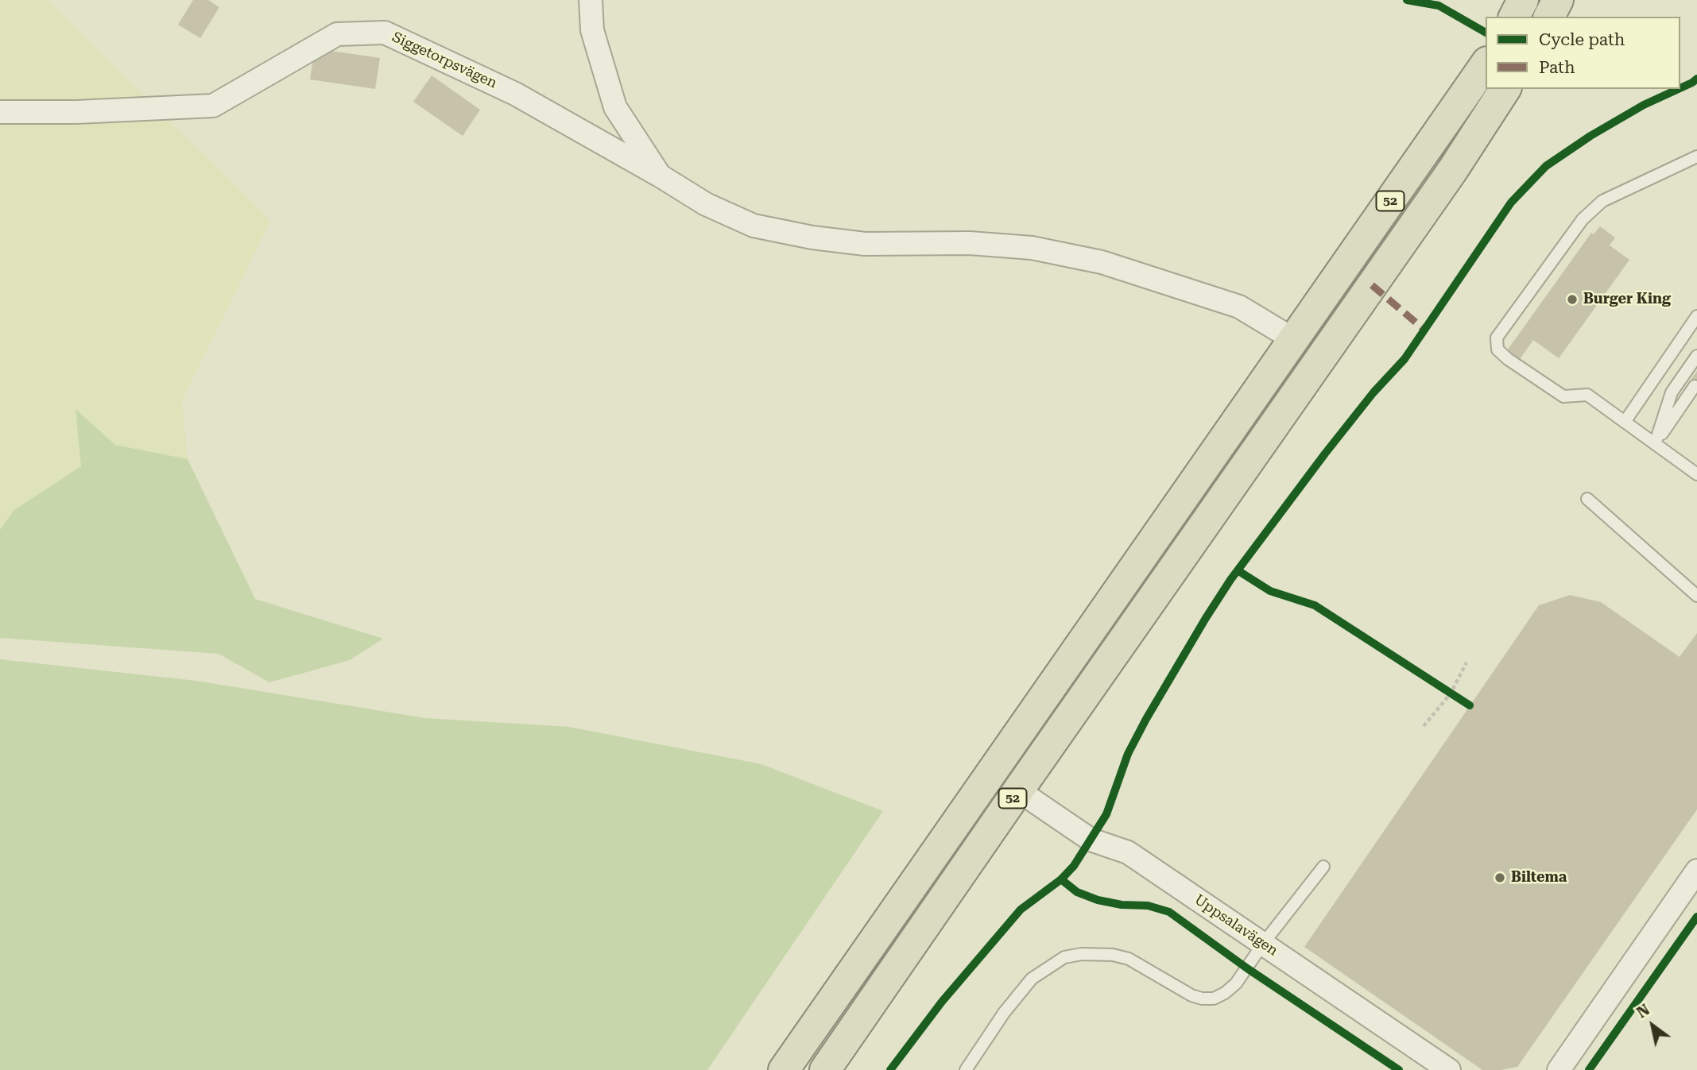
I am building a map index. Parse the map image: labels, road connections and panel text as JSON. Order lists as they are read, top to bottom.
{
  "streets": {
    "highway": ["52"],
    "street": ["Siggetorpsvägen", "Uppsalavägen"]
  },
  "crossings": [
    ["Siggetorpsvägen", "52"],
    ["52", "Uppsalavägen"]
  ],
  "places": ["Burger King", "Biltema"],
  "legend": ["Cycle path", "Path"],
  "north": "top left"
}
